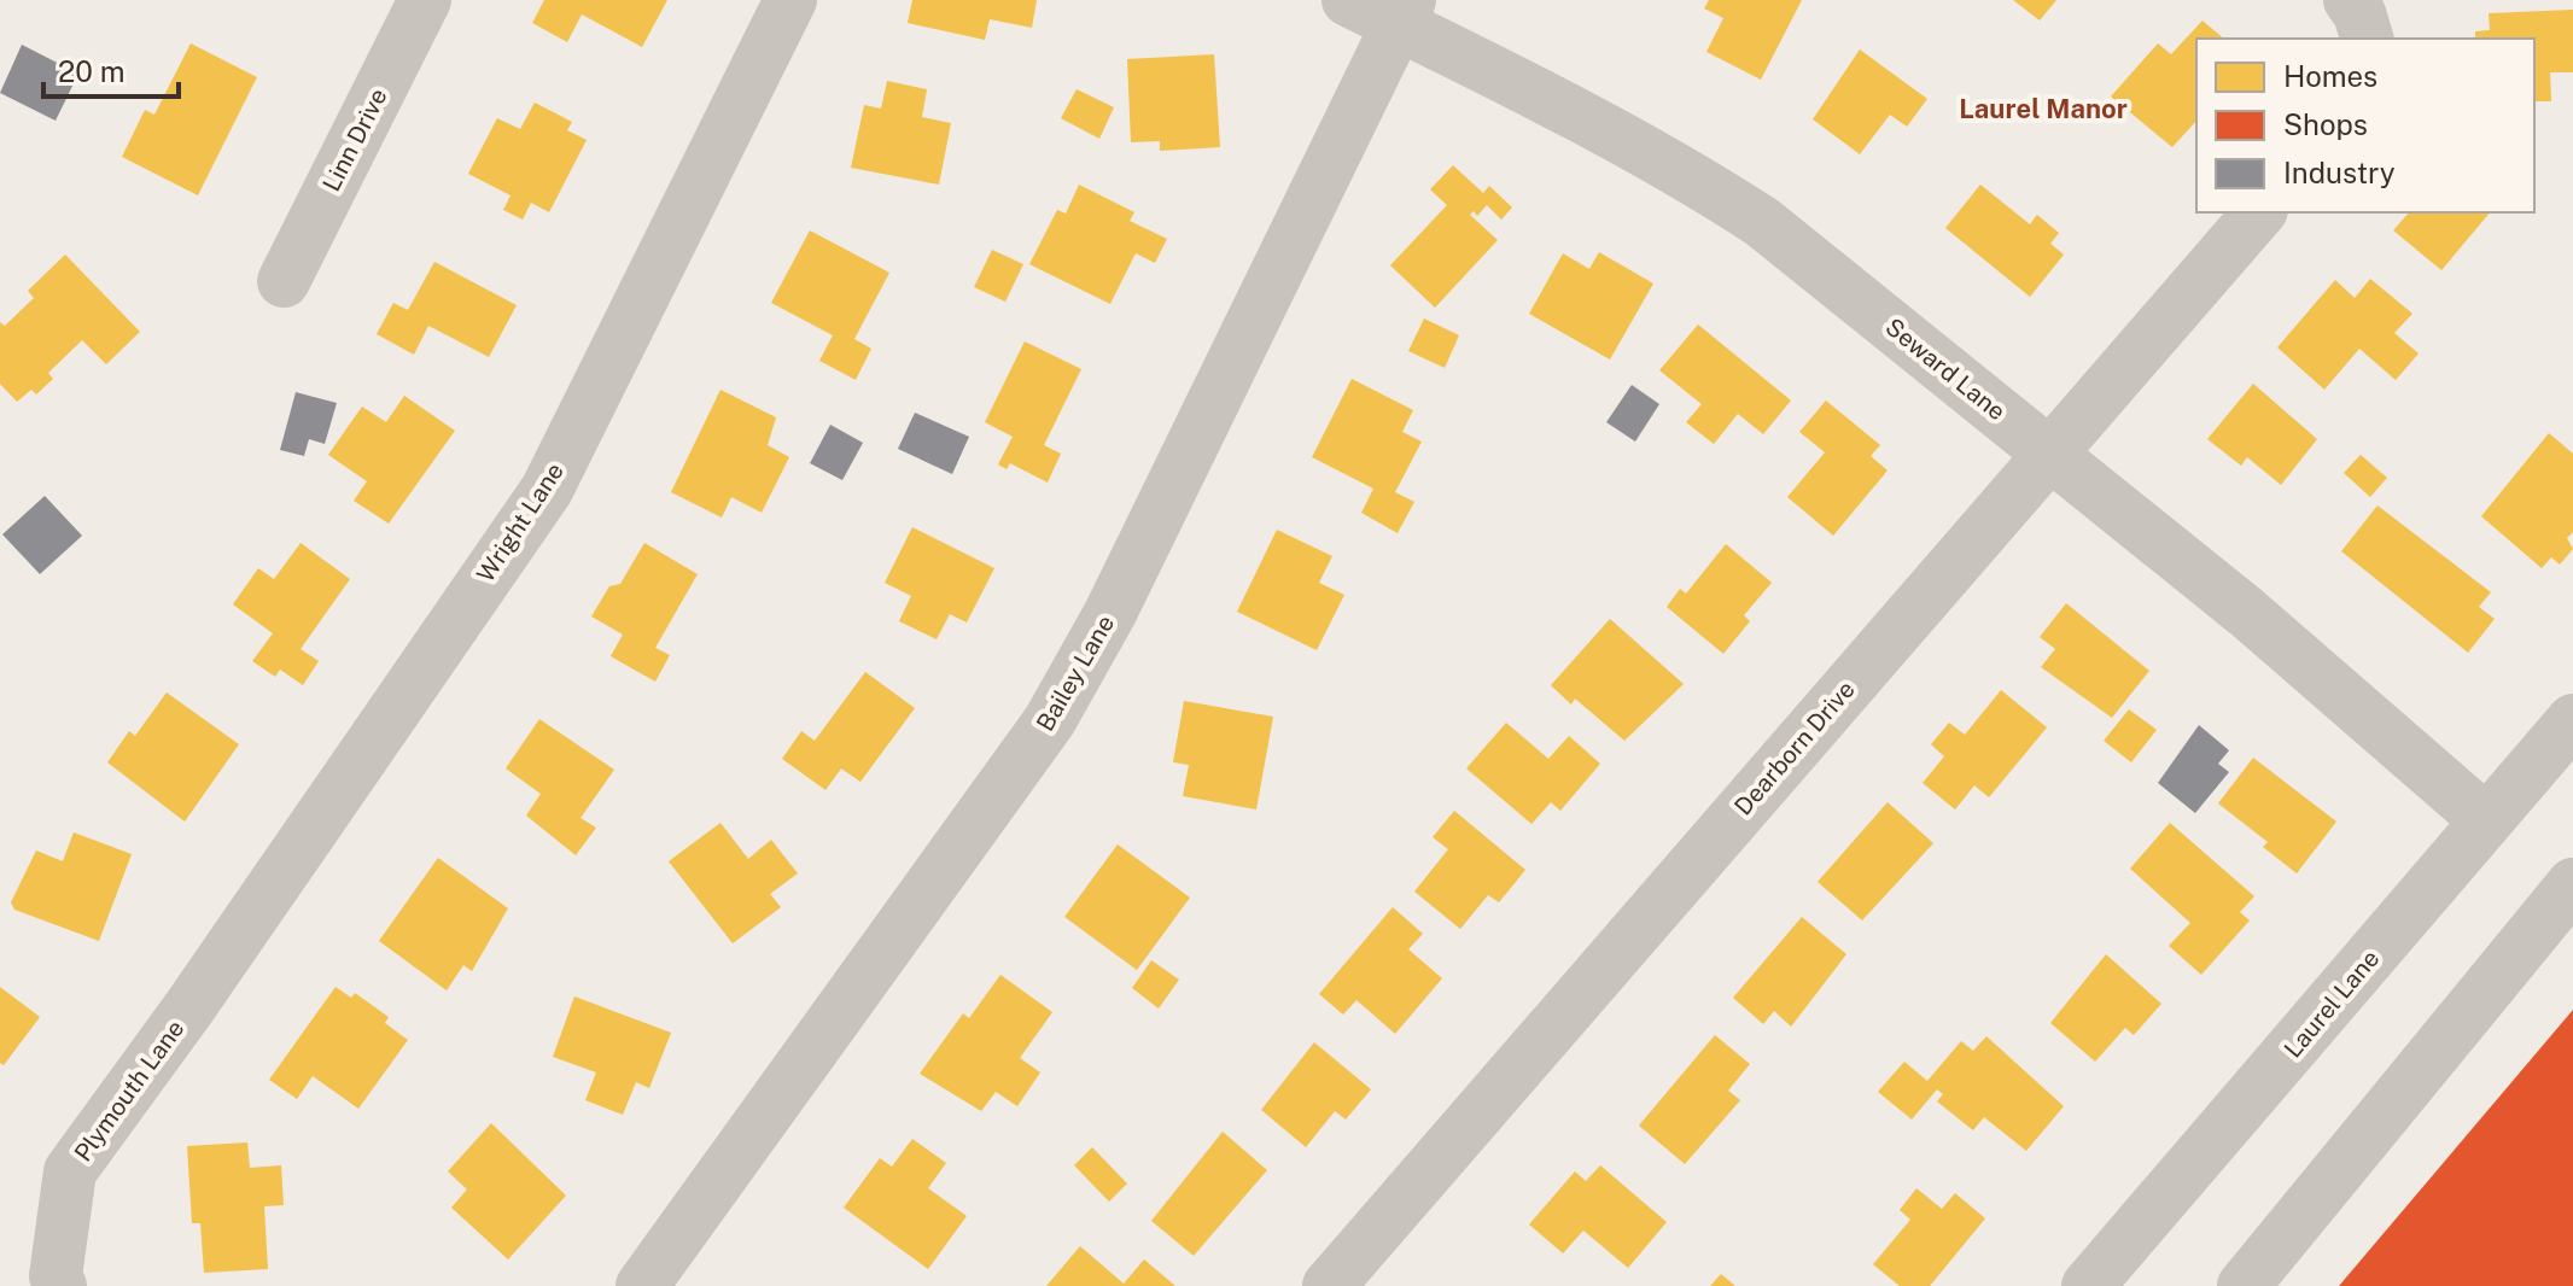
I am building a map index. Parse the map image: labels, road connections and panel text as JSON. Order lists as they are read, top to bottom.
{
  "streets": {
    "street": [
      "Linn Drive",
      "Seward Lane",
      "Wright Lane",
      "Bailey Lane",
      "Dearborn Drive",
      "Laurel Lane",
      "Plymouth Lane"
    ]
  },
  "crossings": [
    ["Seward Lane", "Bailey Lane"],
    ["Seward Lane", "Dearborn Drive"],
    ["Seward Lane", "Laurel Lane"],
    ["Wright Lane", "Plymouth Lane"]
  ],
  "districts": ["Laurel Manor"],
  "legend": ["Homes", "Shops", "Industry"],
  "scale_bar": "20 m"
}
